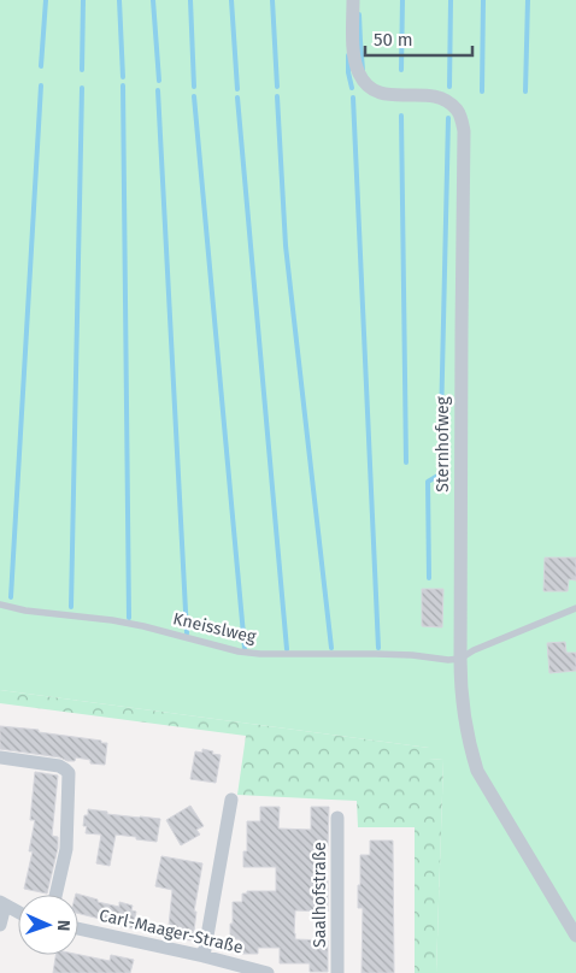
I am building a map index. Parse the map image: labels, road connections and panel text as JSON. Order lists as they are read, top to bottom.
{
  "streets": {
    "street": ["Sternhofweg", "Saalhofstraße", "Carl-Maager-Straße"],
    "lane": ["Kneisslweg"]
  },
  "crossings": [
    ["Sternhofweg", "Kneisslweg"]
  ],
  "scale_bar": "50 m",
  "north": "right"
}
